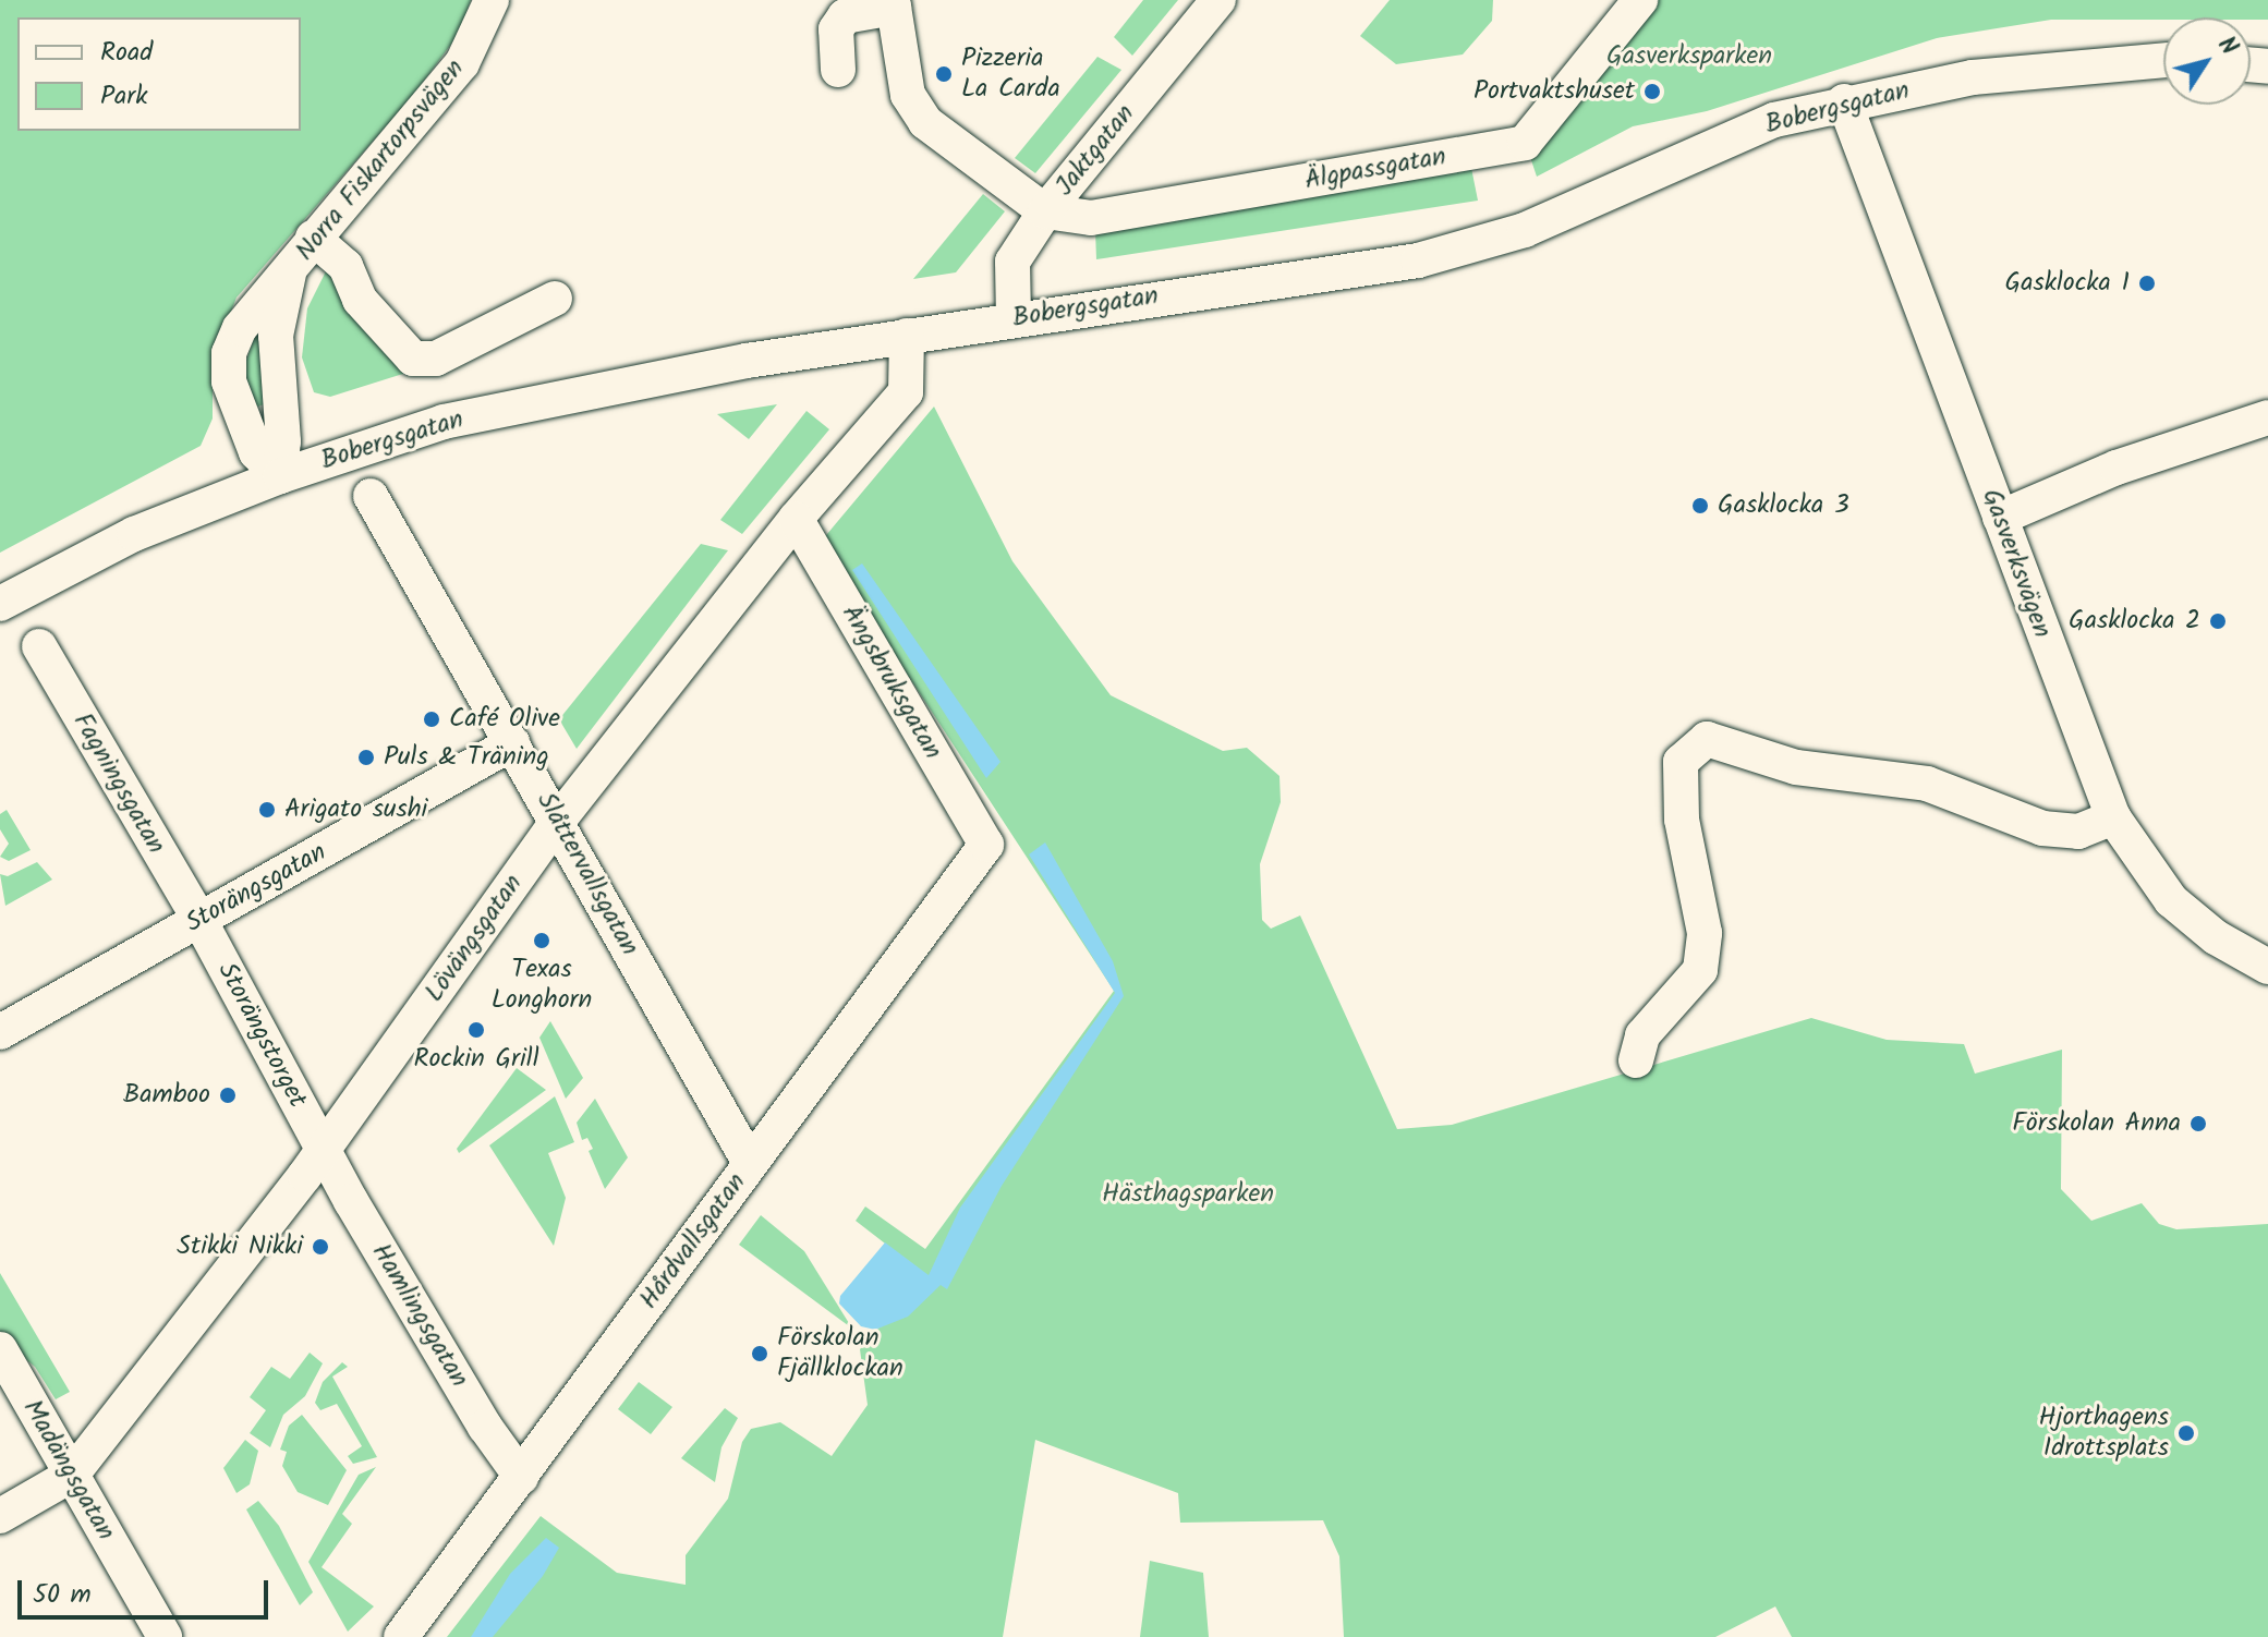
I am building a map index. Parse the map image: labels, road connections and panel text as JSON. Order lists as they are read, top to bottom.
{
  "streets": {
    "street": [
      "Bobergsgatan",
      "Jaktgatan",
      "Norra Fiskartorpsvägen",
      "Älgpassgatan",
      "Gasverksvägen",
      "Ängsbruksgatan",
      "Fagningsgatan",
      "Slåttervallsgatan",
      "Storängsgatan",
      "Lövängsgatan",
      "Storängstorget",
      "Hårdvallsgatan",
      "Hamlingsgatan",
      "Madängsgatan"
    ]
  },
  "crossings": [
    ["Bobergsgatan", "Jaktgatan"],
    ["Bobergsgatan", "Norra Fiskartorpsvägen"],
    ["Bobergsgatan", "Gasverksvägen"],
    ["Bobergsgatan", "Lövängsgatan"],
    ["Jaktgatan", "Älgpassgatan"],
    ["Ängsbruksgatan", "Lövängsgatan"],
    ["Ängsbruksgatan", "Hårdvallsgatan"],
    ["Fagningsgatan", "Storängsgatan"],
    ["Fagningsgatan", "Storängstorget"],
    ["Slåttervallsgatan", "Storängsgatan"],
    ["Slåttervallsgatan", "Lövängsgatan"],
    ["Slåttervallsgatan", "Hårdvallsgatan"],
    ["Storängsgatan", "Storängstorget"],
    ["Lövängsgatan", "Storängstorget"],
    ["Lövängsgatan", "Hamlingsgatan"],
    ["Lövängsgatan", "Madängsgatan"],
    ["Storängstorget", "Hamlingsgatan"],
    ["Hårdvallsgatan", "Hamlingsgatan"]
  ],
  "parks": ["Gasverksparken", "Hästhagsparken"],
  "places": [
    "Pizzeria La Carda",
    "Portvaktshuset",
    "Gasklocka 1",
    "Gasklocka 3",
    "Gasklocka 2",
    "Café Olive",
    "Puls & Träning",
    "Arigato sushi",
    "Texas Longhorn",
    "Rockin Grill",
    "Bamboo",
    "Förskolan Anna",
    "Stikki Nikki",
    "Förskolan Fjällklockan",
    "Hjorthagens Idrottsplats"
  ],
  "legend": ["Road", "Park"],
  "scale_bar": "50 m",
  "north": "top right"
}
